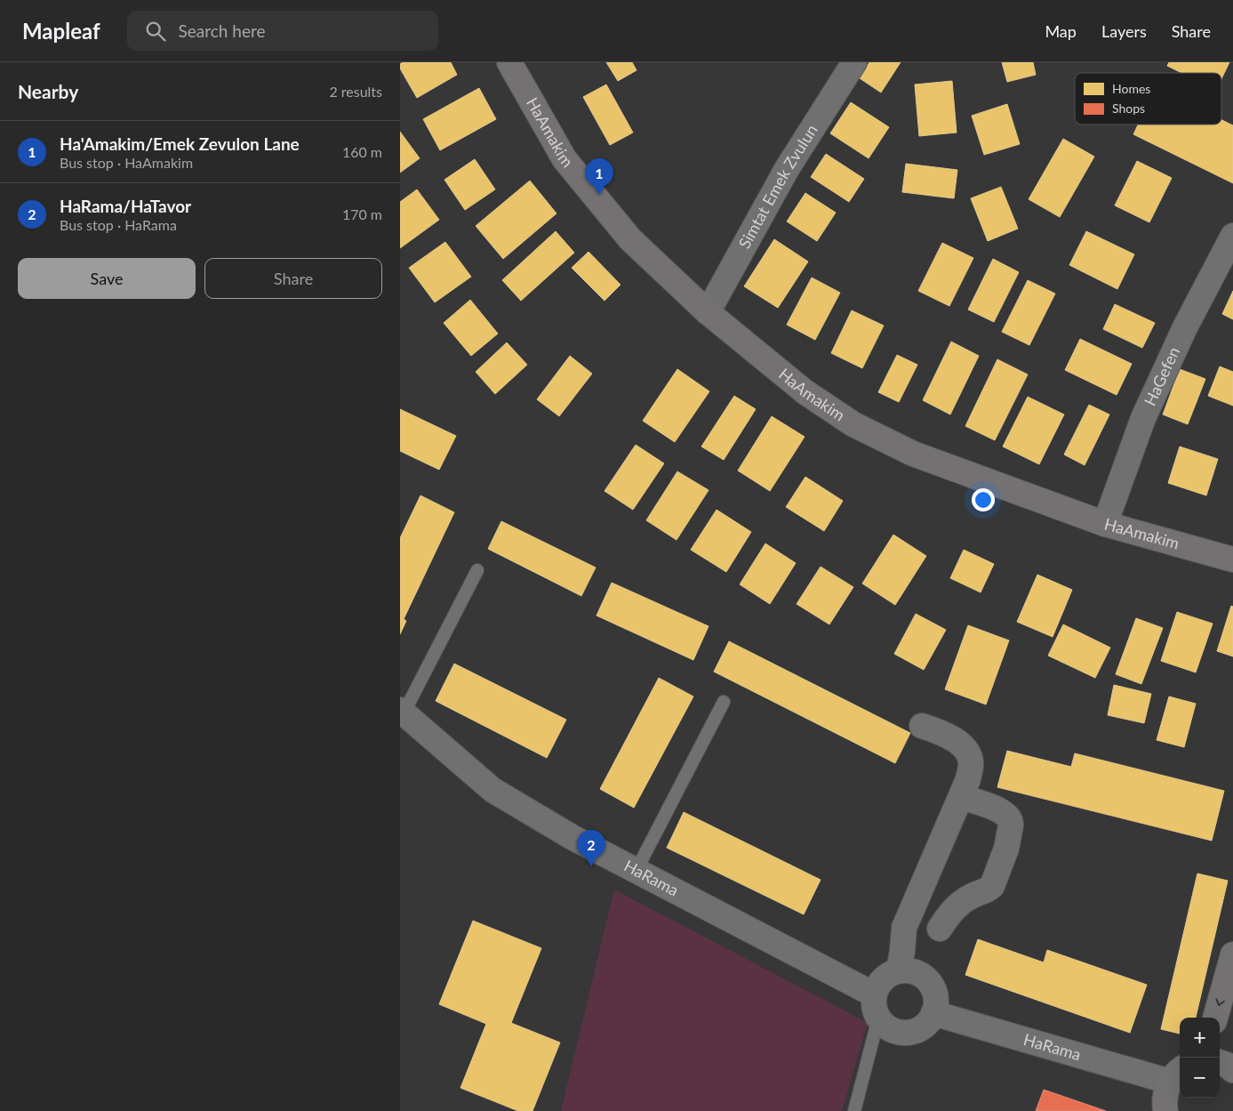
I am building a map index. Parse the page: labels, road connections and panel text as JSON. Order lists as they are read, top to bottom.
{
  "streets": {
    "street": [
      "HaAmakim",
      "Simtat Emek Zvulun",
      "HaGefen",
      "HaRama"
    ]
  },
  "crossings": [
    ["HaAmakim", "Simtat Emek Zvulun"],
    ["HaAmakim", "HaGefen"]
  ],
  "legend": ["Homes", "Shops"],
  "page": {
    "header": "Mapleaf",
    "search": "Search here",
    "nav": ["Map", "Layers", "Share"],
    "heading": ["Nearby", "2 results"],
    "list": [
      {
        "mark": "1",
        "name": "Ha'Amakim/Emek Zevulon Lane",
        "note": "Bus stop · HaAmakim",
        "value": "160 m"
      },
      {
        "mark": "2",
        "name": "HaRama/HaTavor",
        "note": "Bus stop · HaRama",
        "value": "170 m"
      }
    ],
    "pins": ["1", "2"],
    "buttons": ["Save", "Share"],
    "map_buttons": ["+", "−"]
  }
}
